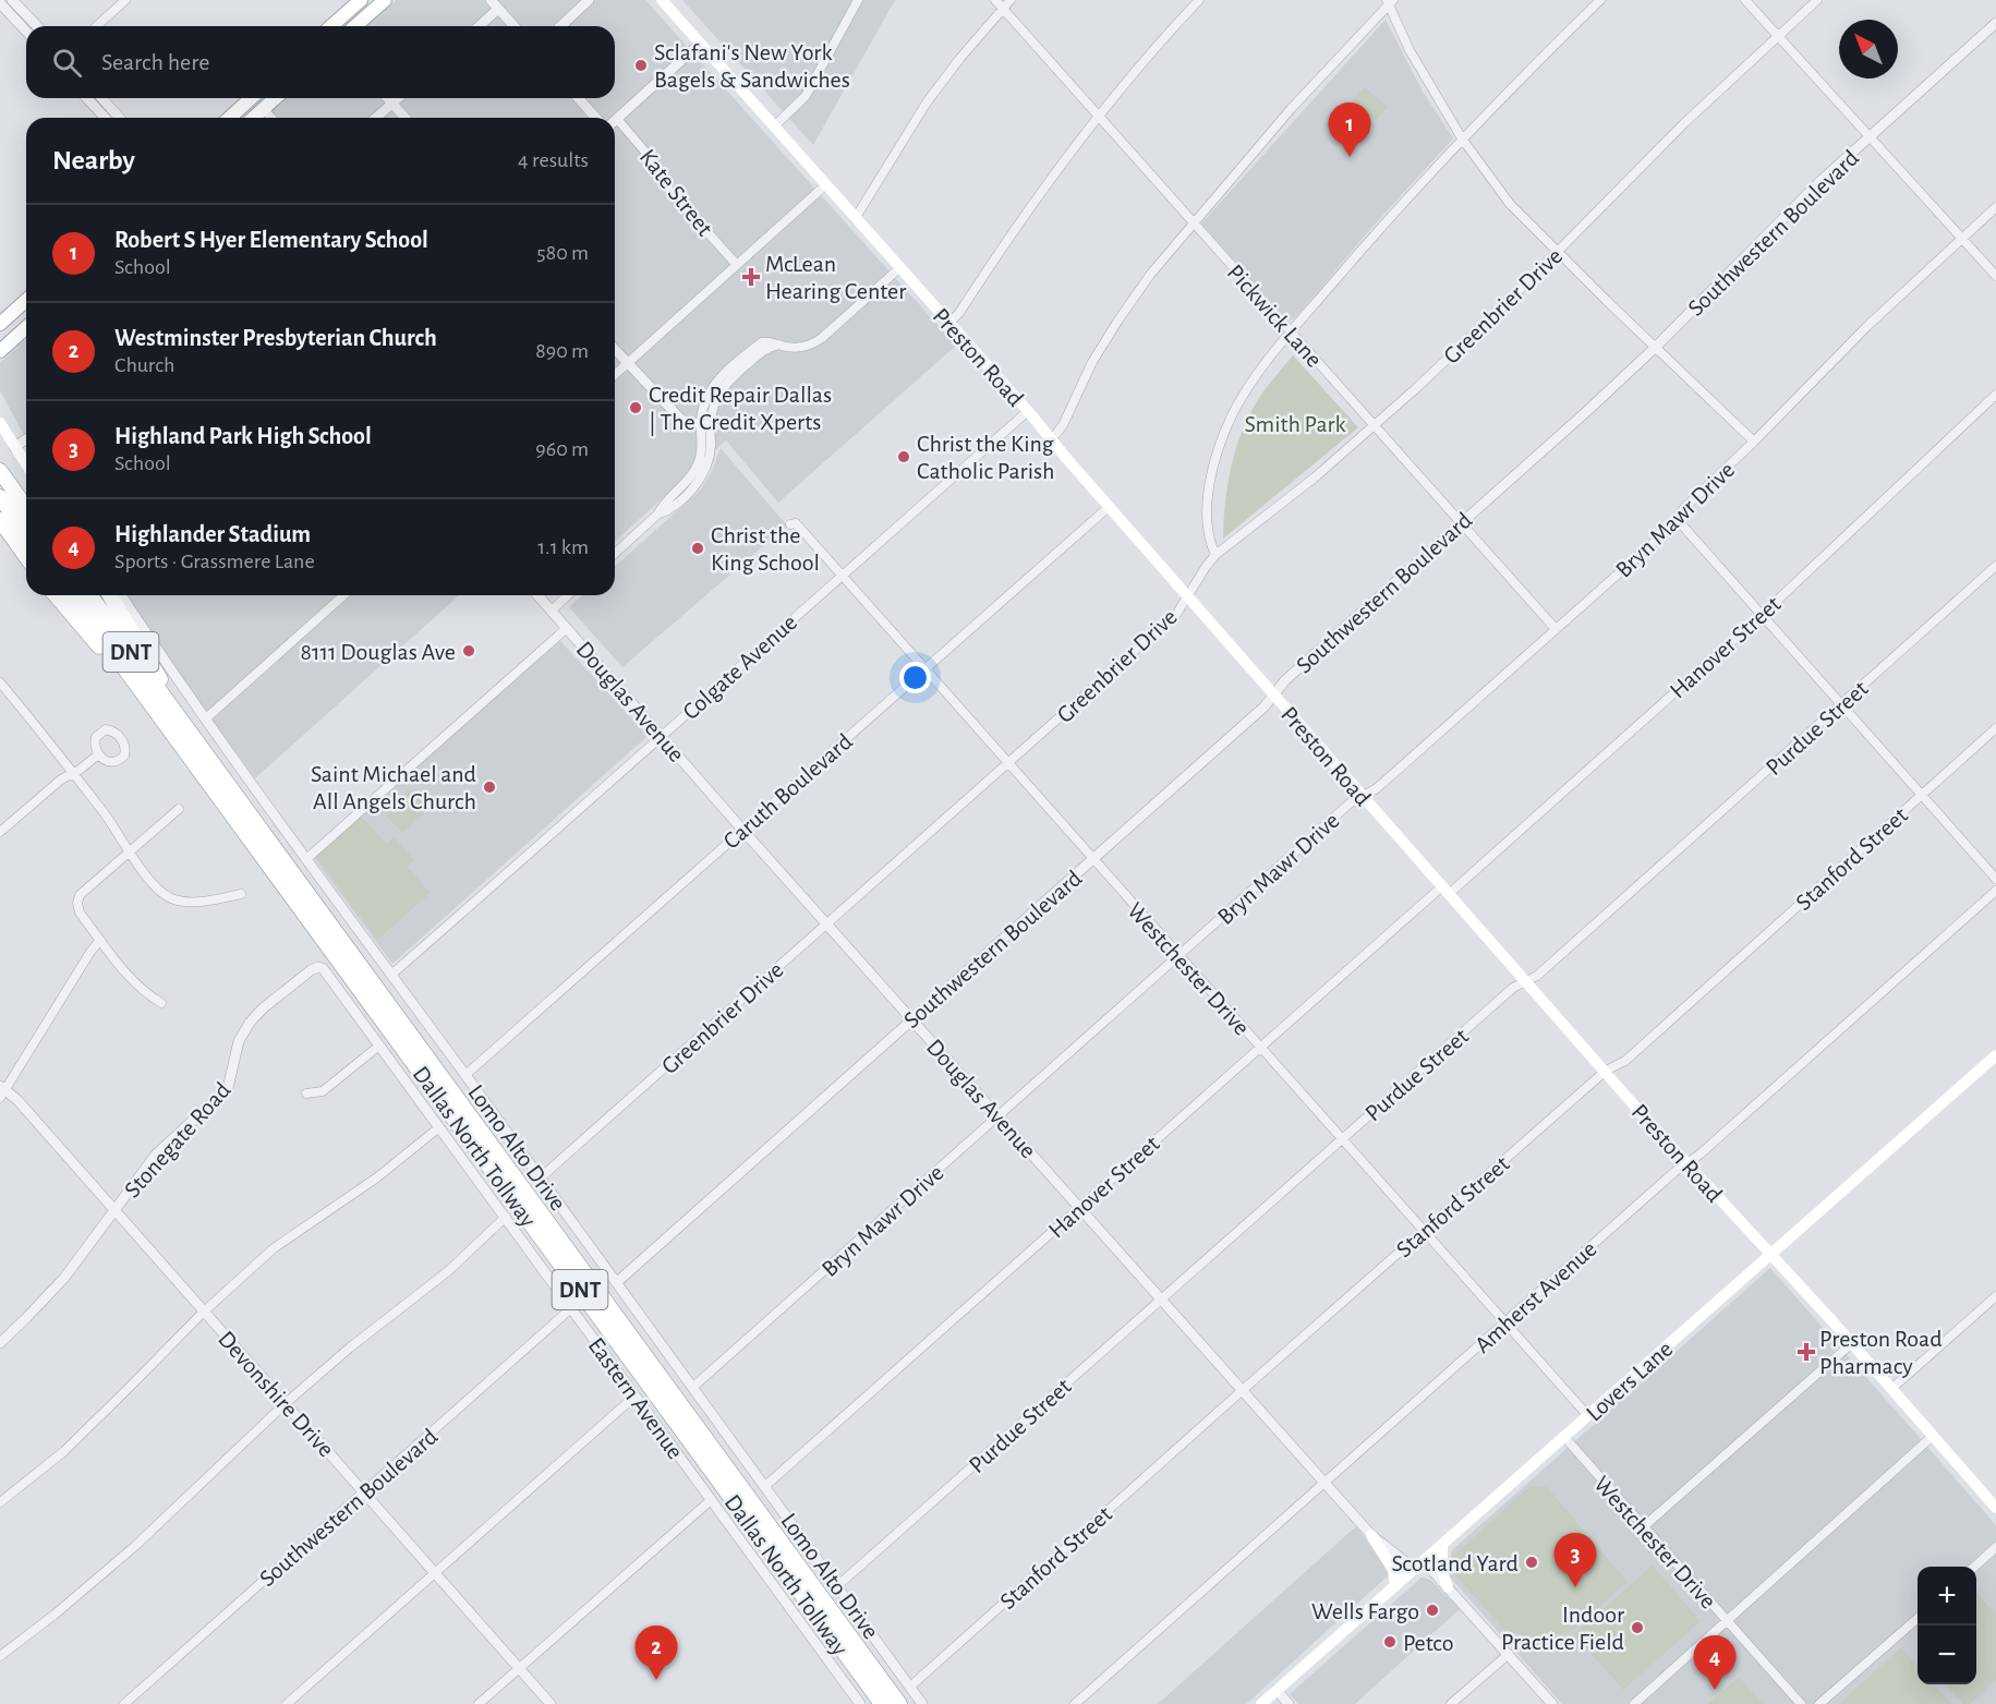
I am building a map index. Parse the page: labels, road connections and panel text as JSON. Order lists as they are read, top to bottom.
{
  "streets": {
    "highway": ["DNT", "Dallas North Tollway"],
    "main road": ["Preston Road", "Lovers Lane"],
    "street": [
      "Kate Street",
      "Southwestern Boulevard",
      "Greenbrier Drive",
      "Pickwick Lane",
      "Bryn Mawr Drive",
      "Hanover Street",
      "Colgate Avenue",
      "Douglas Avenue",
      "Purdue Street",
      "Caruth Boulevard",
      "Stanford Street",
      "Westchester Drive",
      "Stonegate Road",
      "Lomo Alto Drive",
      "Amherst Avenue",
      "Devonshire Drive",
      "Eastern Avenue"
    ]
  },
  "crossings": [
    ["Southwestern Boulevard", "Pickwick Lane"],
    ["Southwestern Boulevard", "Preston Road"],
    ["Southwestern Boulevard", "Douglas Avenue"],
    ["Southwestern Boulevard", "Westchester Drive"],
    ["Southwestern Boulevard", "Lomo Alto Drive"],
    ["Southwestern Boulevard", "Devonshire Drive"],
    ["Southwestern Boulevard", "Eastern Avenue"],
    ["Greenbrier Drive", "Pickwick Lane"],
    ["Greenbrier Drive", "Preston Road"],
    ["Greenbrier Drive", "Douglas Avenue"],
    ["Greenbrier Drive", "Westchester Drive"],
    ["Greenbrier Drive", "Lomo Alto Drive"],
    ["Pickwick Lane", "Bryn Mawr Drive"],
    ["Preston Road", "Bryn Mawr Drive"],
    ["Preston Road", "Hanover Street"],
    ["Preston Road", "Colgate Avenue"],
    ["Preston Road", "Purdue Street"],
    ["Preston Road", "Caruth Boulevard"],
    ["Preston Road", "Stanford Street"],
    ["Preston Road", "Amherst Avenue"],
    ["Preston Road", "Lovers Lane"],
    ["Bryn Mawr Drive", "Douglas Avenue"],
    ["Bryn Mawr Drive", "Westchester Drive"],
    ["Bryn Mawr Drive", "Lomo Alto Drive"],
    ["Hanover Street", "Douglas Avenue"],
    ["Hanover Street", "Westchester Drive"],
    ["Hanover Street", "Lomo Alto Drive"],
    ["Colgate Avenue", "Douglas Avenue"],
    ["Colgate Avenue", "Westchester Drive"],
    ["Colgate Avenue", "Lomo Alto Drive"],
    ["Douglas Avenue", "Purdue Street"],
    ["Douglas Avenue", "Caruth Boulevard"],
    ["Douglas Avenue", "Stanford Street"],
    ["Douglas Avenue", "Amherst Avenue"],
    ["Douglas Avenue", "Lovers Lane"],
    ["Purdue Street", "Westchester Drive"],
    ["Purdue Street", "Lomo Alto Drive"],
    ["Caruth Boulevard", "Westchester Drive"],
    ["Caruth Boulevard", "Lomo Alto Drive"],
    ["Stanford Street", "Westchester Drive"],
    ["Stanford Street", "Lomo Alto Drive"],
    ["Westchester Drive", "Amherst Avenue"],
    ["Westchester Drive", "Lovers Lane"],
    ["Stonegate Road", "Devonshire Drive"],
    ["Stonegate Road", "Eastern Avenue"]
  ],
  "parks": ["Smith Park"],
  "places": {
    "other": [
      "Sclafani's New York Bagels & Sandwiches",
      "Credit Repair Dallas | The Credit Xperts",
      "Christ the King Catholic Parish",
      "Christ the King School",
      "8111 Douglas Ave",
      "Saint Michael and All Angels Church",
      "Scotland Yard",
      "Wells Fargo",
      "Indoor Practice Field",
      "Petco"
    ],
    "health": ["McLean Hearing Center", "Preston Road Pharmacy"]
  },
  "north": "top left",
  "page": {
    "search": "Search here",
    "pins": [
      "1",
      "3",
      "2",
      "4"
    ],
    "heading": ["Nearby", "4 results"],
    "list": [
      {
        "mark": "1",
        "name": "Robert S Hyer Elementary School",
        "note": "School",
        "value": "580 m"
      },
      {
        "mark": "2",
        "name": "Westminster Presbyterian Church",
        "note": "Church",
        "value": "890 m"
      },
      {
        "mark": "3",
        "name": "Highland Park High School",
        "note": "School",
        "value": "960 m"
      },
      {
        "mark": "4",
        "name": "Highlander Stadium",
        "note": "Sports · Grassmere Lane",
        "value": "1.1 km"
      }
    ],
    "map_buttons": ["+", "−"]
  }
}
